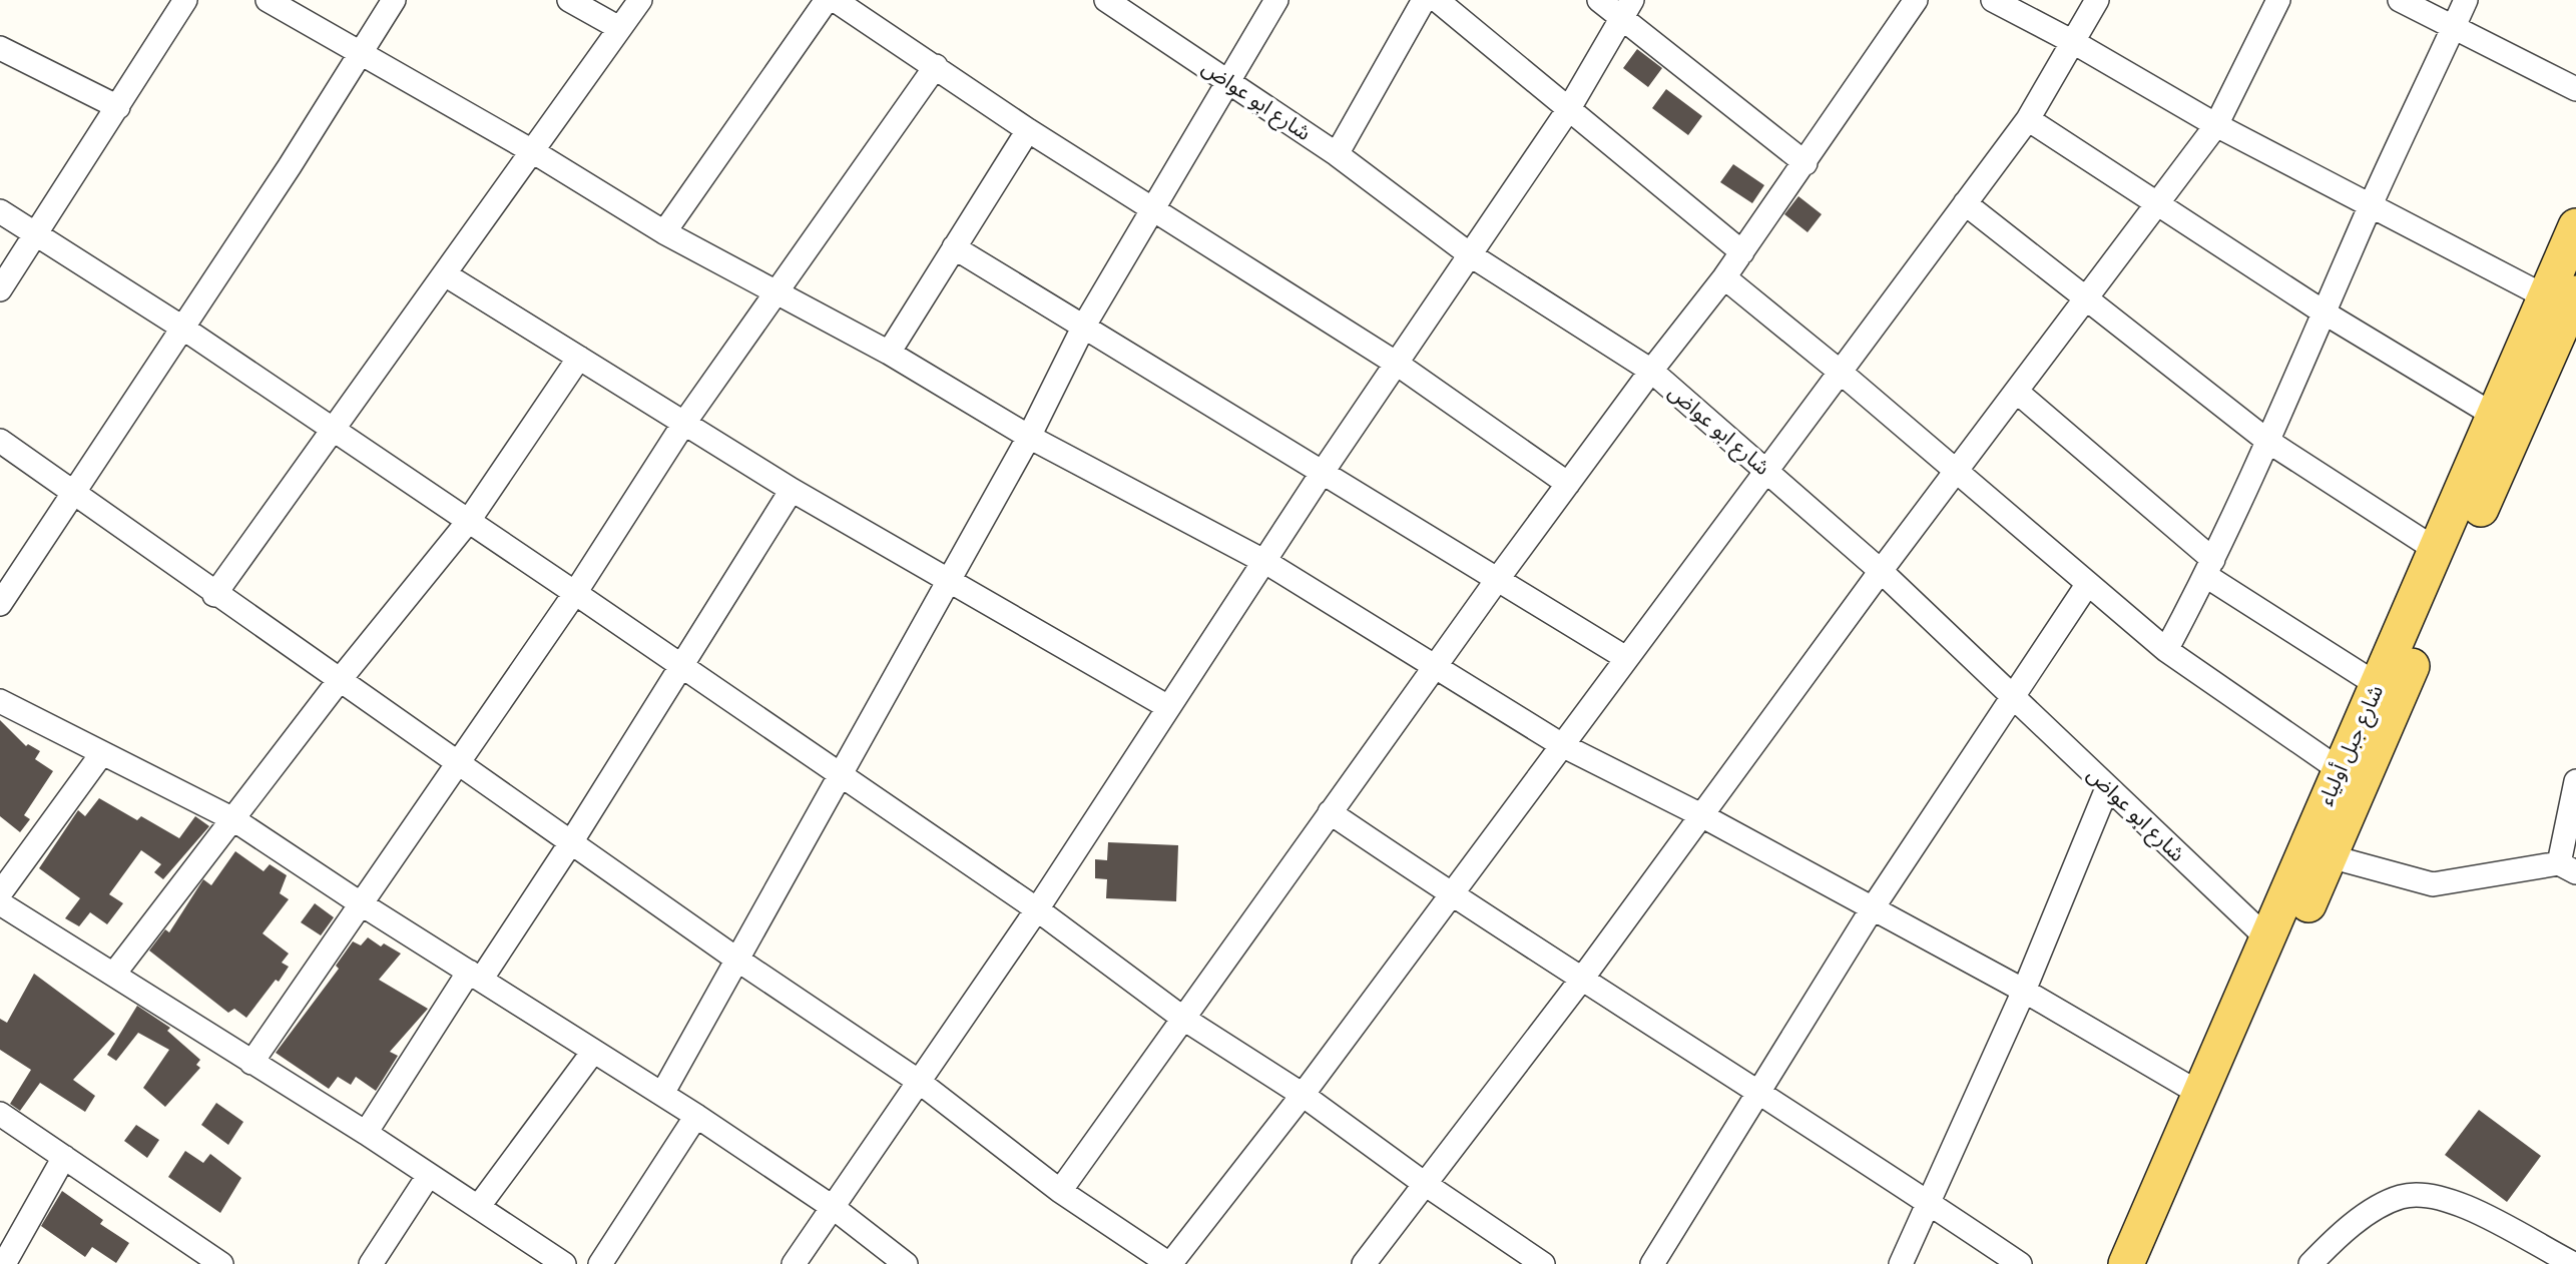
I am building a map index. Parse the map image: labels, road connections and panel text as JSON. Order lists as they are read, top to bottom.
{
  "streets": {
    "main road": ["شارع جبل أولياء"],
    "street": ["شارع ابو عواض"]
  },
  "crossings": [
    ["شارع ابو عواض", "شارع جبل أولياء"]
  ]
}
